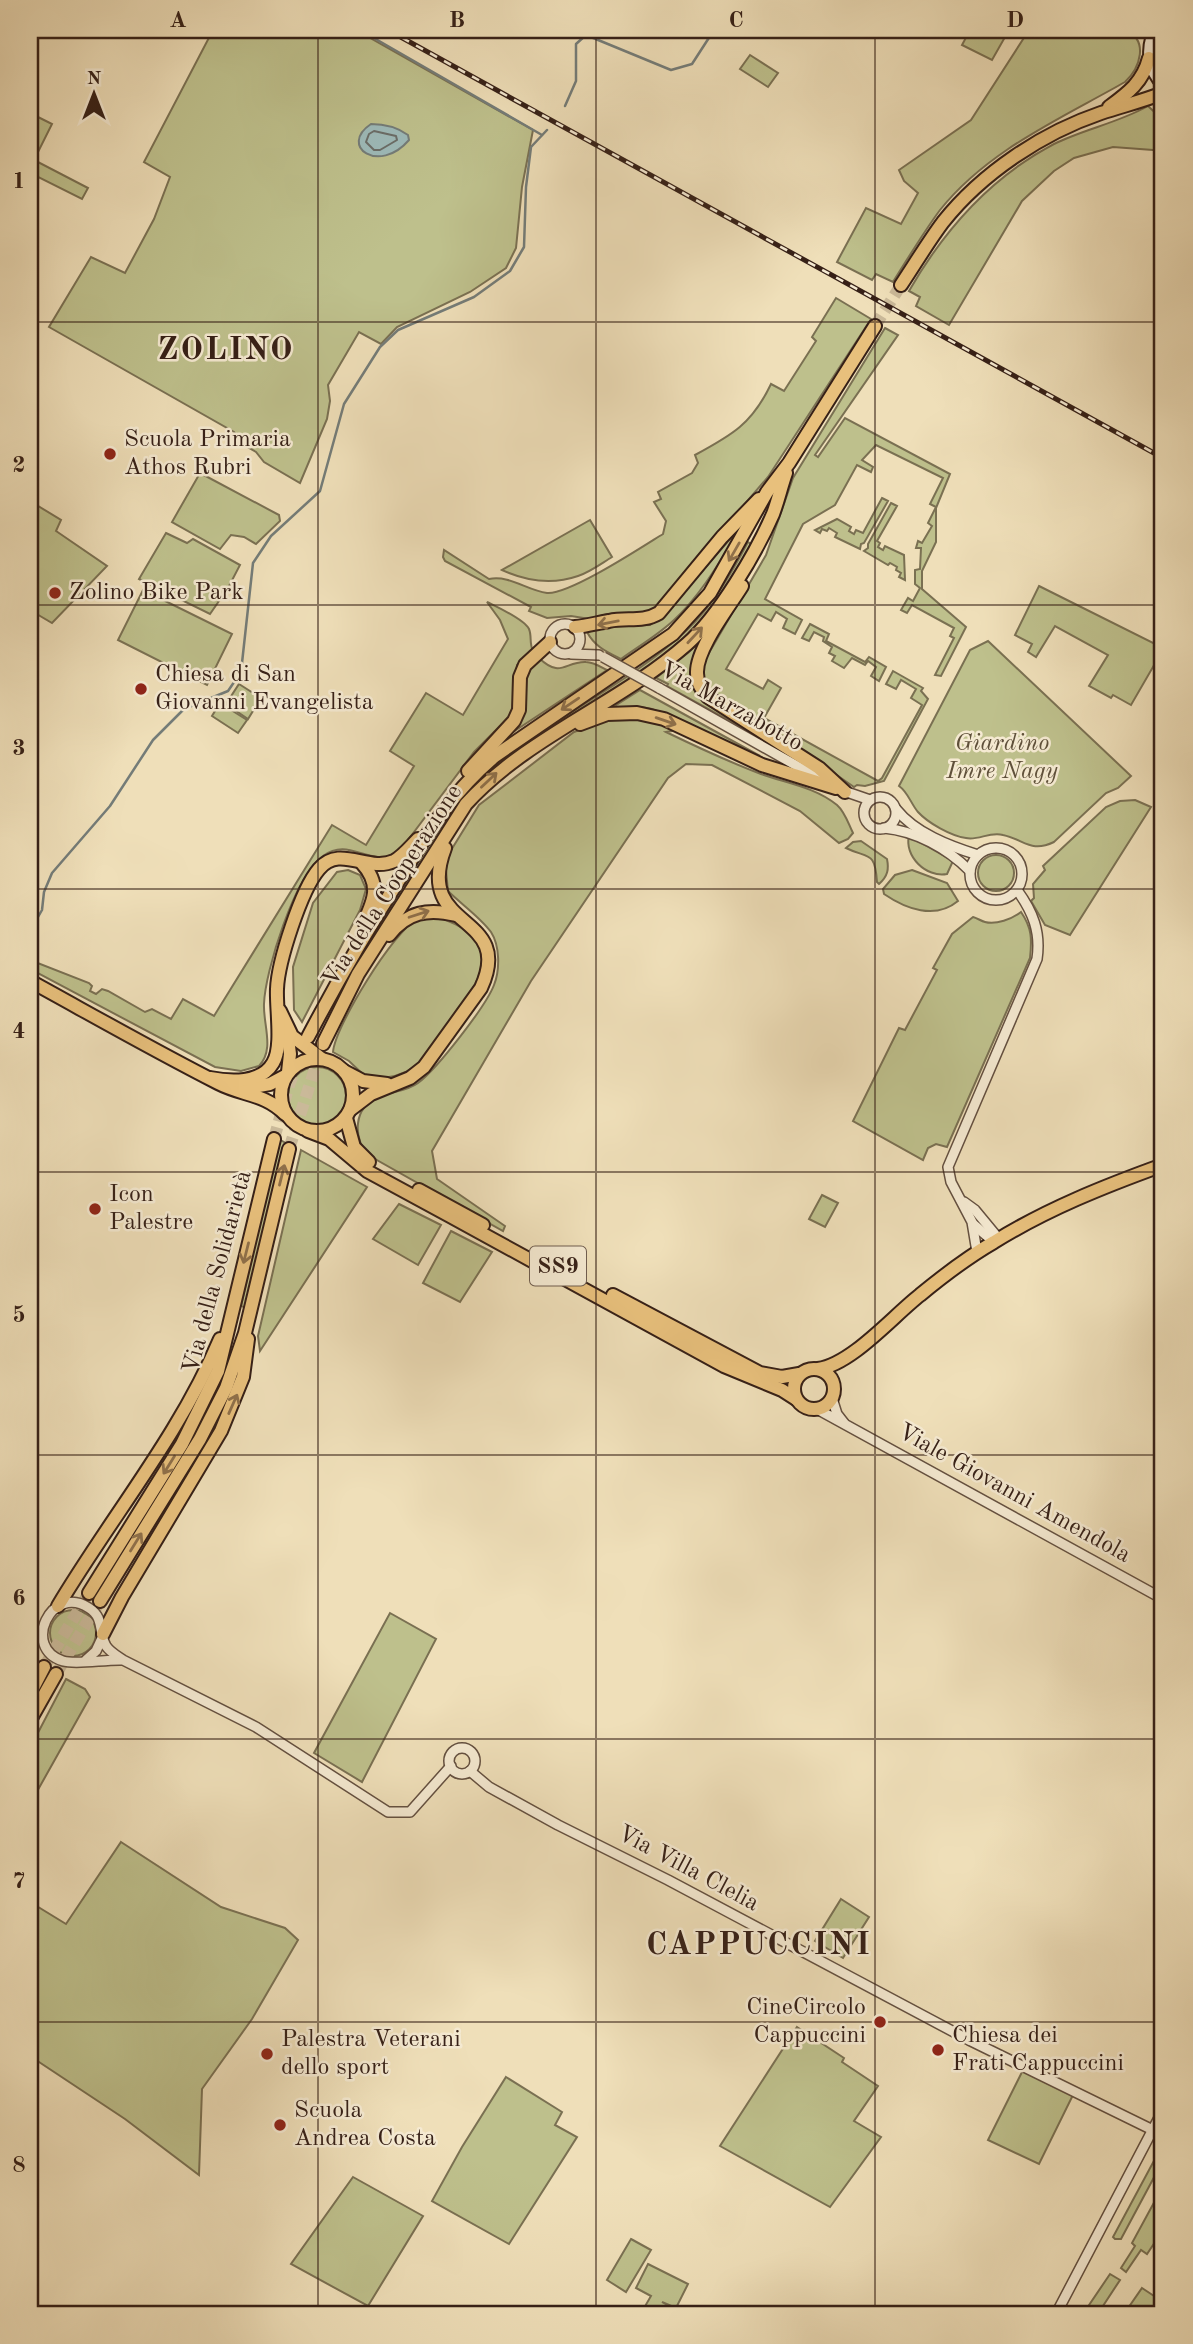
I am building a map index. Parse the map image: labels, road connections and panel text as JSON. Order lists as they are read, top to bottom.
{
  "streets": {
    "main road": [
      "Via della Cooperazione",
      "SS9",
      "Via della Solidarietà",
      "Viale Giovanni Amendola"
    ],
    "street": ["Via Marzabotto", "Via Villa Clelia"]
  },
  "crossings": [
    ["SS9", "Viale Giovanni Amendola"]
  ],
  "districts": ["ZOLINO", "CAPPUCCINI"],
  "parks": ["Giardino Imre Nagy"],
  "places": [
    "Scuola Primaria Athos Rubri",
    "Zolino Bike Park",
    "Chiesa di San Giovanni Evangelista",
    "Icon Palestre",
    "CineCircolo Cappuccini",
    "Chiesa dei Frati Cappuccini",
    "Palestra Veterani dello sport",
    "Scuola Andrea Costa"
  ],
  "north": "top",
  "grid": {
    "columns": [
      "A",
      "B",
      "C",
      "D"
    ],
    "rows": [
      "1",
      "2",
      "3",
      "4",
      "5",
      "6",
      "7",
      "8"
    ]
  }
}
